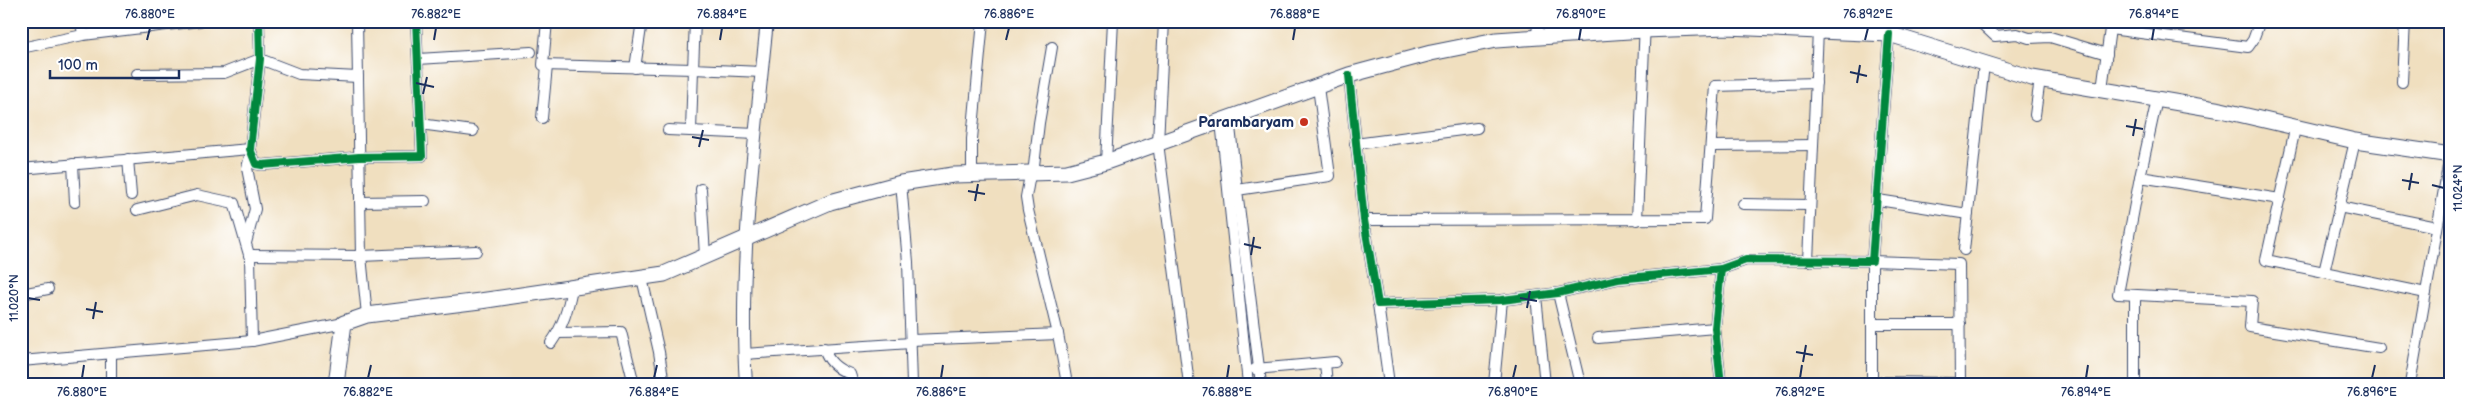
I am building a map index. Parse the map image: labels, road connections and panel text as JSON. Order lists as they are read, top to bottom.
{
  "places": ["Parambaryam"],
  "scale_bar": "100 m",
  "coordinates": [
    "76.880°E",
    "76.882°E",
    "76.884°E",
    "76.886°E",
    "76.888°E",
    "76.890°E",
    "76.892°E",
    "76.894°E",
    "11.024°N",
    "11.020°N",
    "76.896°E"
  ]
}
